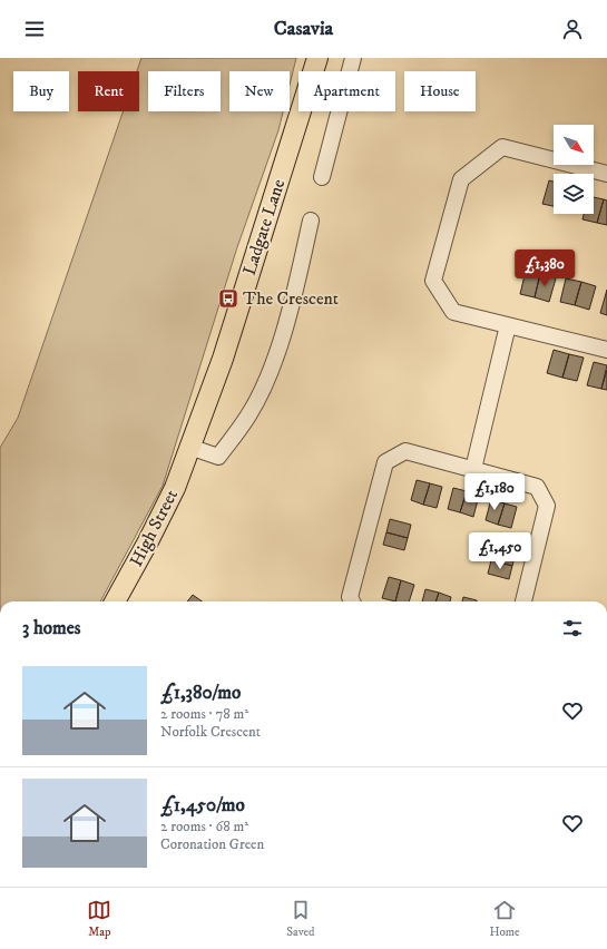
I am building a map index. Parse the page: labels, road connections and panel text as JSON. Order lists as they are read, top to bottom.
{
  "streets": {
    "main road": ["Ladgate Lane", "High Street"]
  },
  "crossings": [
    ["Ladgate Lane", "High Street"]
  ],
  "places": {
    "bus stop": ["The Crescent"]
  },
  "north": "bottom right",
  "page": {
    "header": "Casavia",
    "chip": [
      "Buy",
      "Rent",
      "Filters",
      "New",
      "Apartment",
      "House"
    ],
    "price": ["£1,380", "£1,180", "£1,450"],
    "heading": "3 homes",
    "list": [
      {
        "name": "£1,380/mo",
        "note": "2 rooms · 78 m² · Norfolk Crescent"
      },
      {
        "name": "£1,450/mo",
        "note": "2 rooms · 68 m² · Coronation Green"
      }
    ],
    "tabs": ["Map", "Saved", "Home"]
  }
}
